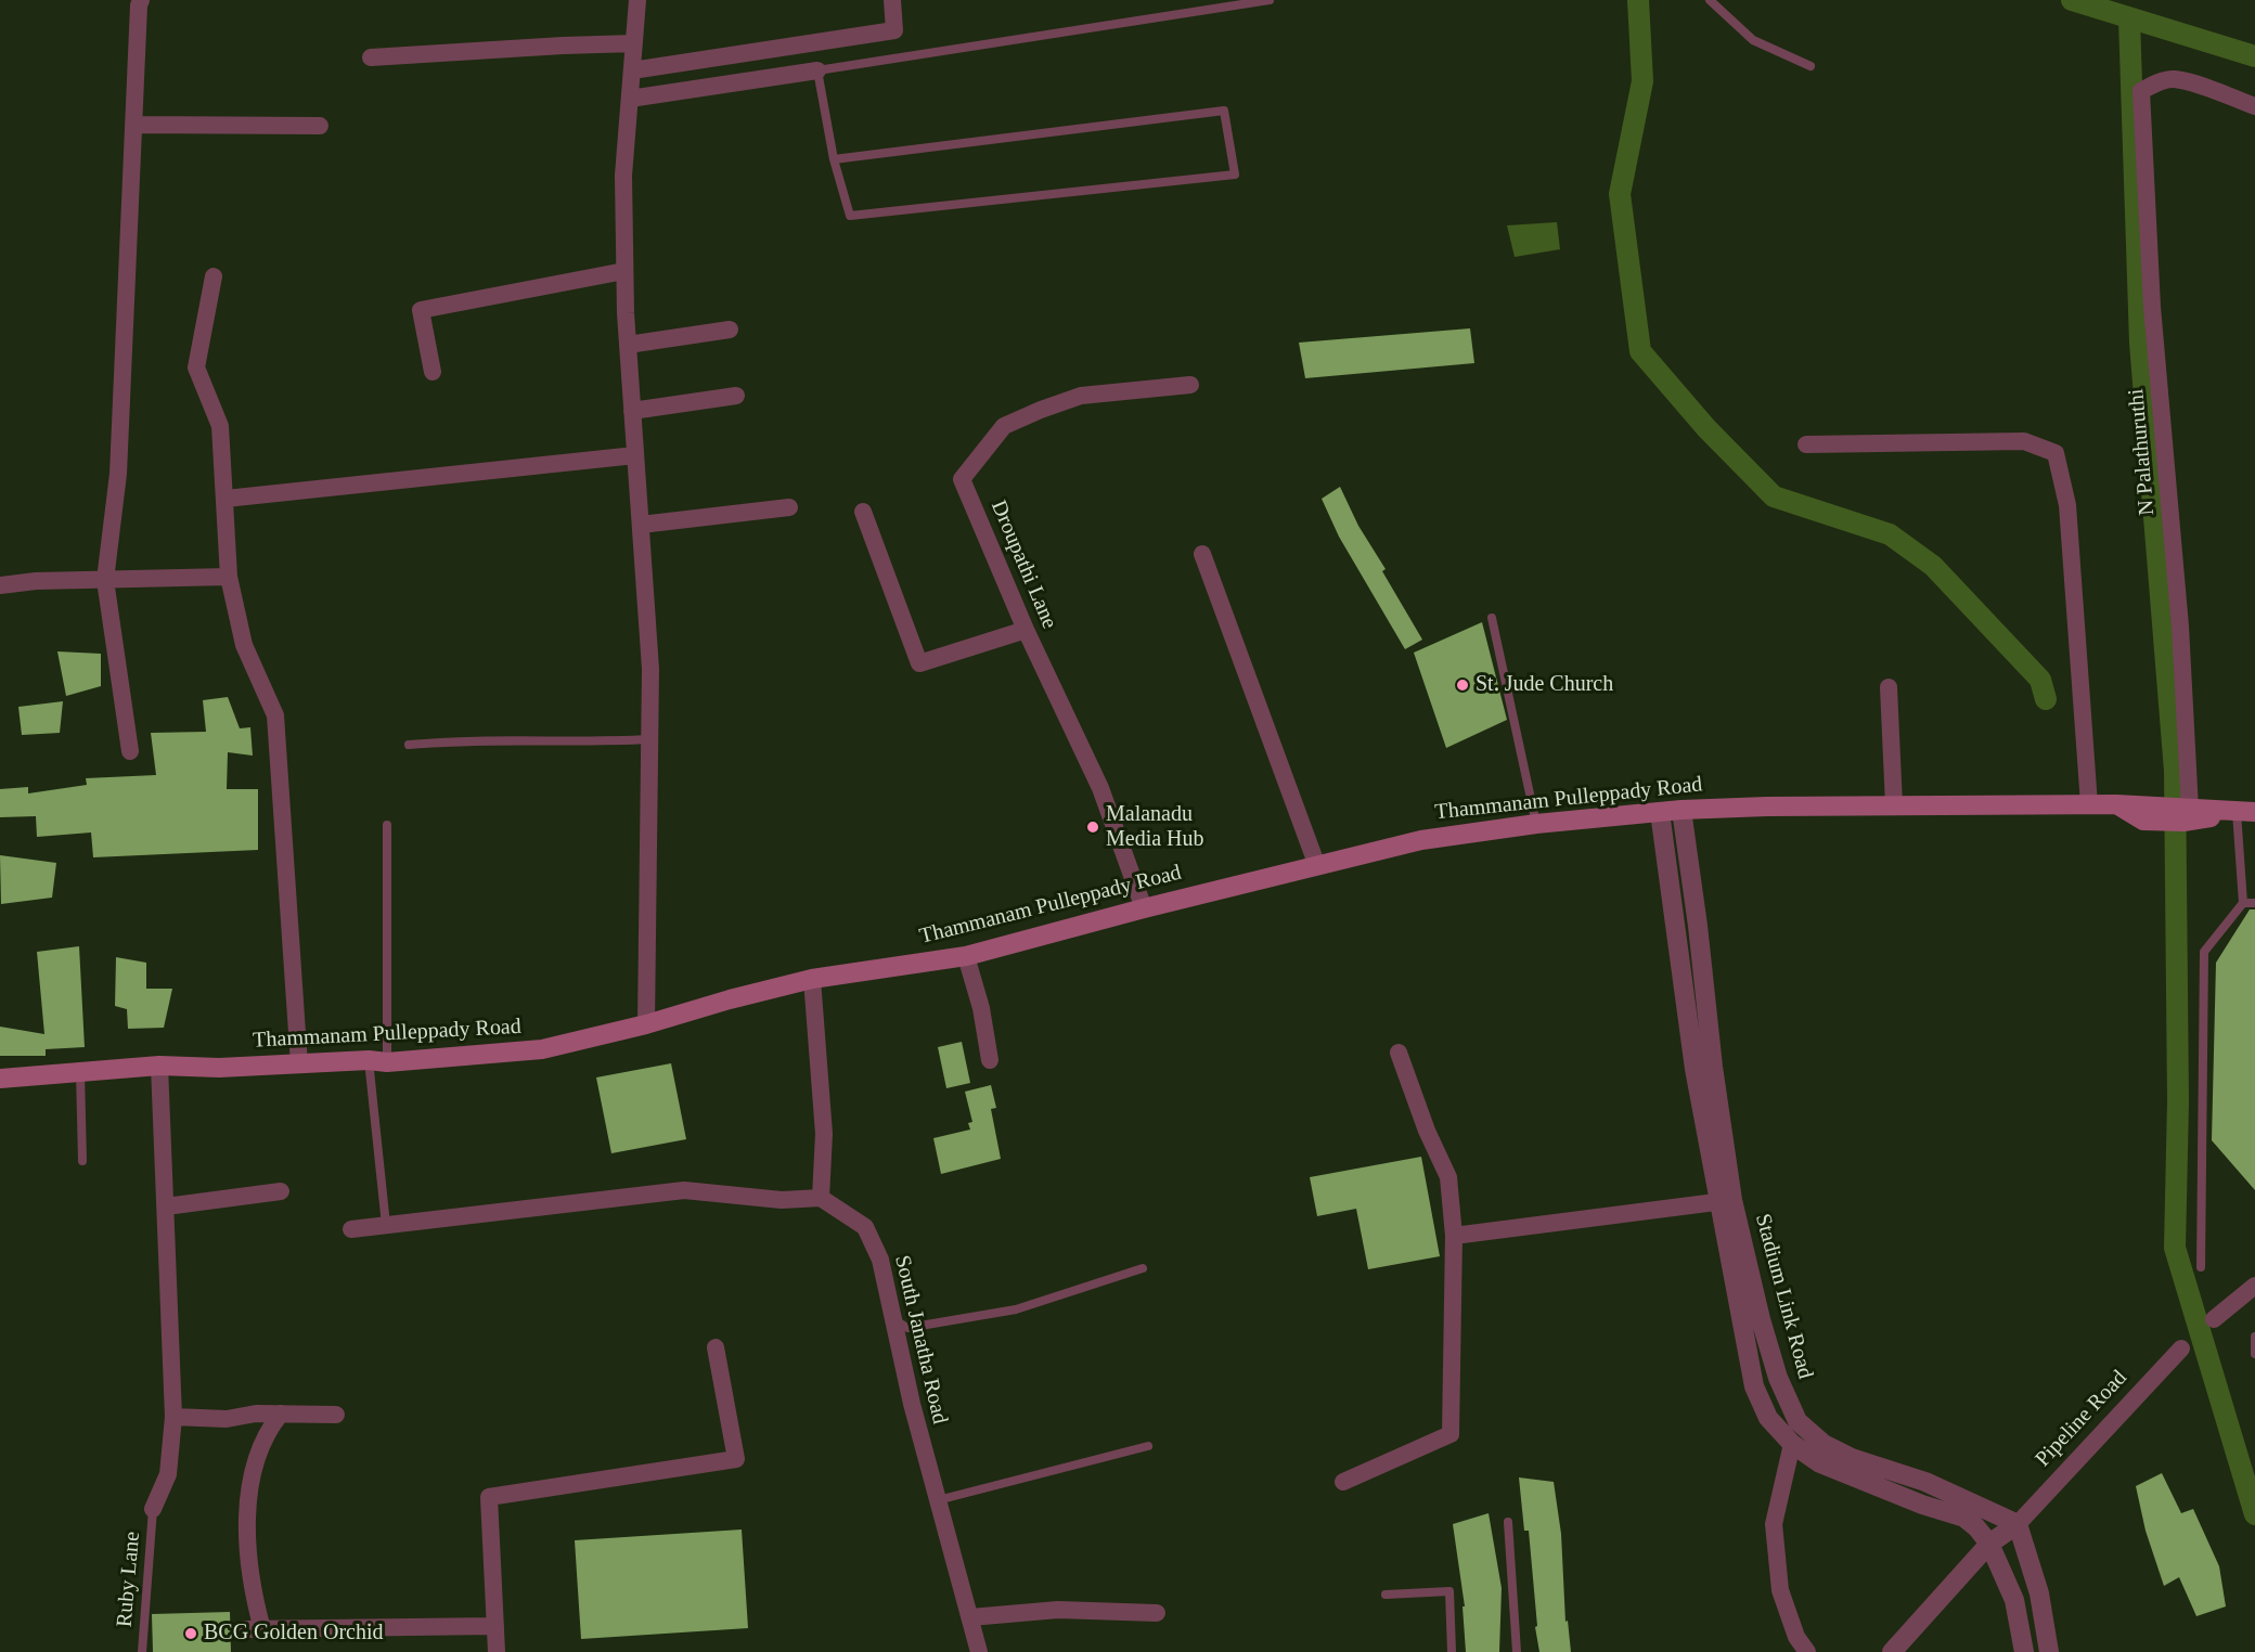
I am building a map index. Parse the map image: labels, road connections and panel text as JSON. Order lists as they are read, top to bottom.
{
  "streets": {
    "main road": ["Thammanam Pulleppady Road"],
    "street": [
      "N Palathuruthi",
      "Droupathi Lane",
      "Stadium Link Road",
      "South Janatha Road",
      "Pipeline Road"
    ],
    "lane": ["Ruby Lane"]
  },
  "crossings": [
    ["N Palathuruthi", "Thammanam Pulleppady Road"],
    ["Droupathi Lane", "Thammanam Pulleppady Road"],
    ["Thammanam Pulleppady Road", "Stadium Link Road"],
    ["Stadium Link Road", "Pipeline Road"]
  ],
  "places": ["St. Jude Church", "Malanadu Media Hub", "BCG Golden Orchid"]
}
